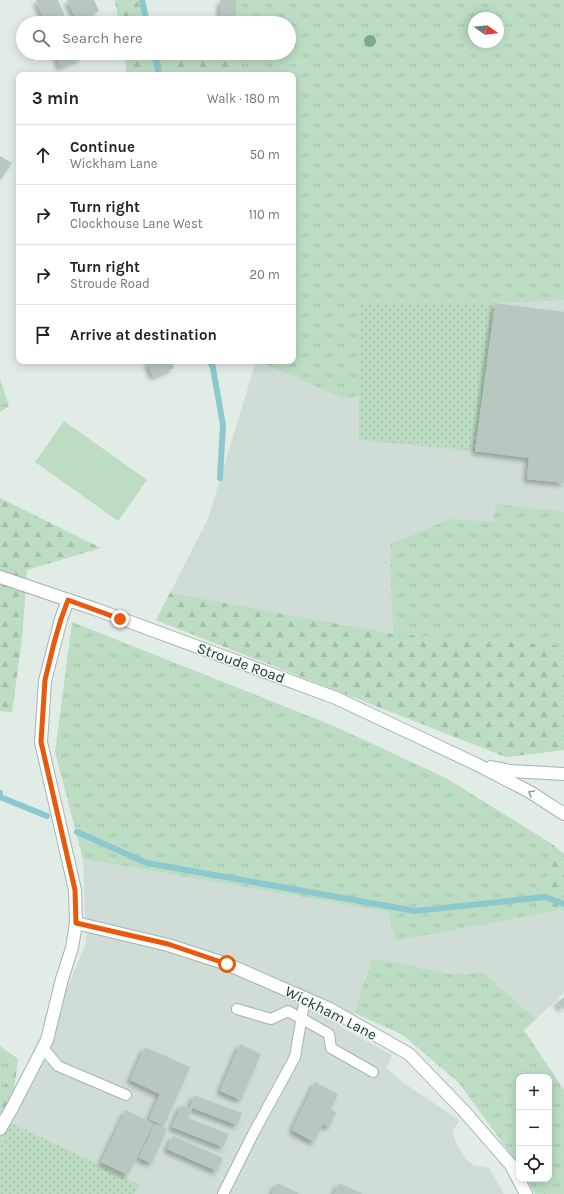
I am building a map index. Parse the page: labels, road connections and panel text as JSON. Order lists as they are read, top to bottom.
{
  "streets": {
    "street": ["Stroude Road", "Wickham Lane"]
  },
  "north": "right",
  "page": {
    "search": "Search here",
    "heading": ["3 min", "Walk · 180 m"],
    "list": [
      ["Continue", "Wickham Lane", "50 m"],
      ["Turn right", "Clockhouse Lane West", "110 m"],
      ["Turn right", "Stroude Road", "20 m"],
      "Arrive at destination"
    ],
    "map_buttons": ["+", "−"]
  }
}
